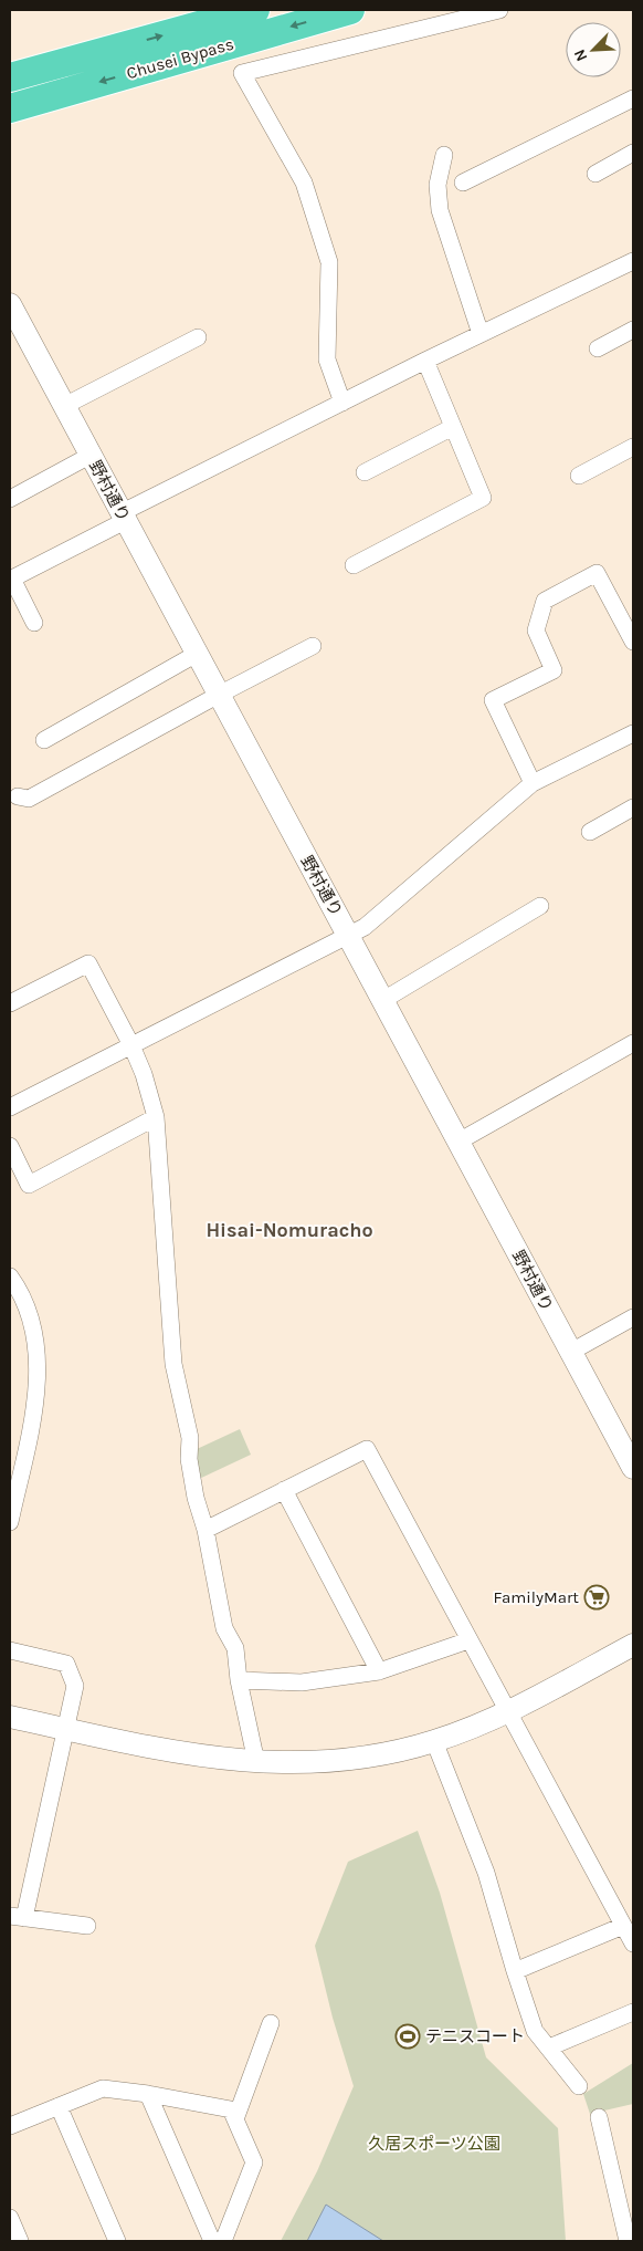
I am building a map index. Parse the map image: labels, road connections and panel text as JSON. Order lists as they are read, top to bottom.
{
  "streets": {
    "highway": ["Chusei Bypass"],
    "street": ["野村通り"]
  },
  "districts": ["Hisai-Nomuracho"],
  "parks": ["久居スポーツ公園"],
  "places": {
    "supermarket": ["FamilyMart"],
    "sports": ["テニスコート"]
  },
  "north": "bottom left"
}
